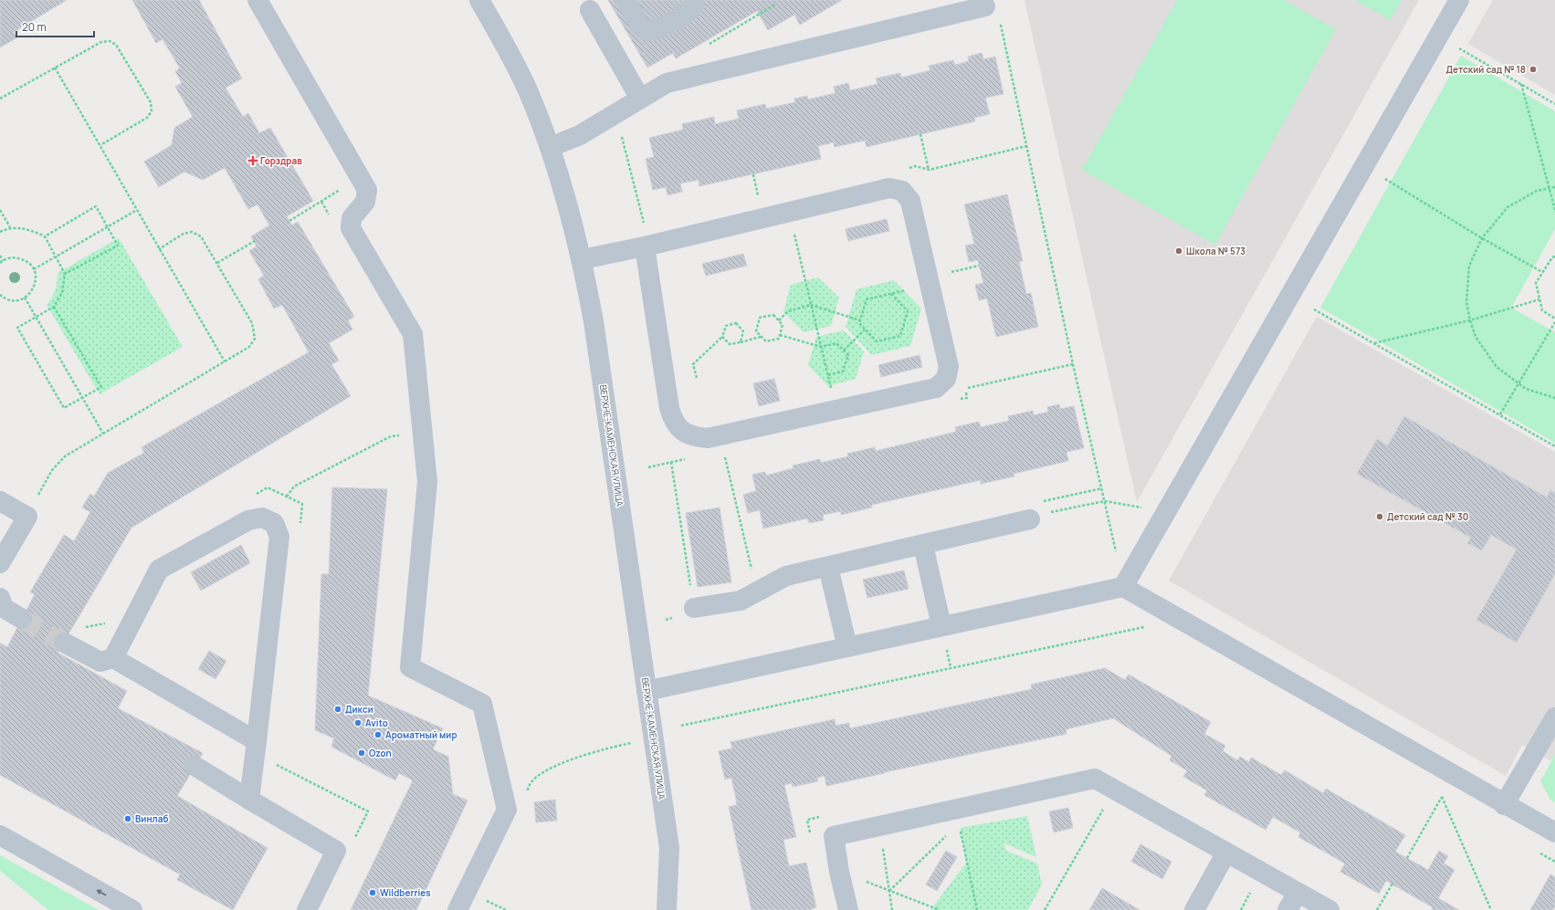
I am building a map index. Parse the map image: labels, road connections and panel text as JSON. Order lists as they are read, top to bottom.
{
  "streets": {
    "street": ["ВЕРХНЕ-КАМЕНСКАЯ УЛИЦА"]
  },
  "places": {
    "other": [
      "Детский сад № 18",
      "Школа № 573",
      "Детский сад № 30",
      "Дикси",
      "Avito",
      "Ароматный мир",
      "Ozon",
      "Винлаб",
      "Wildberries"
    ],
    "health": ["Горздрав"]
  },
  "scale_bar": "20 m"
}
